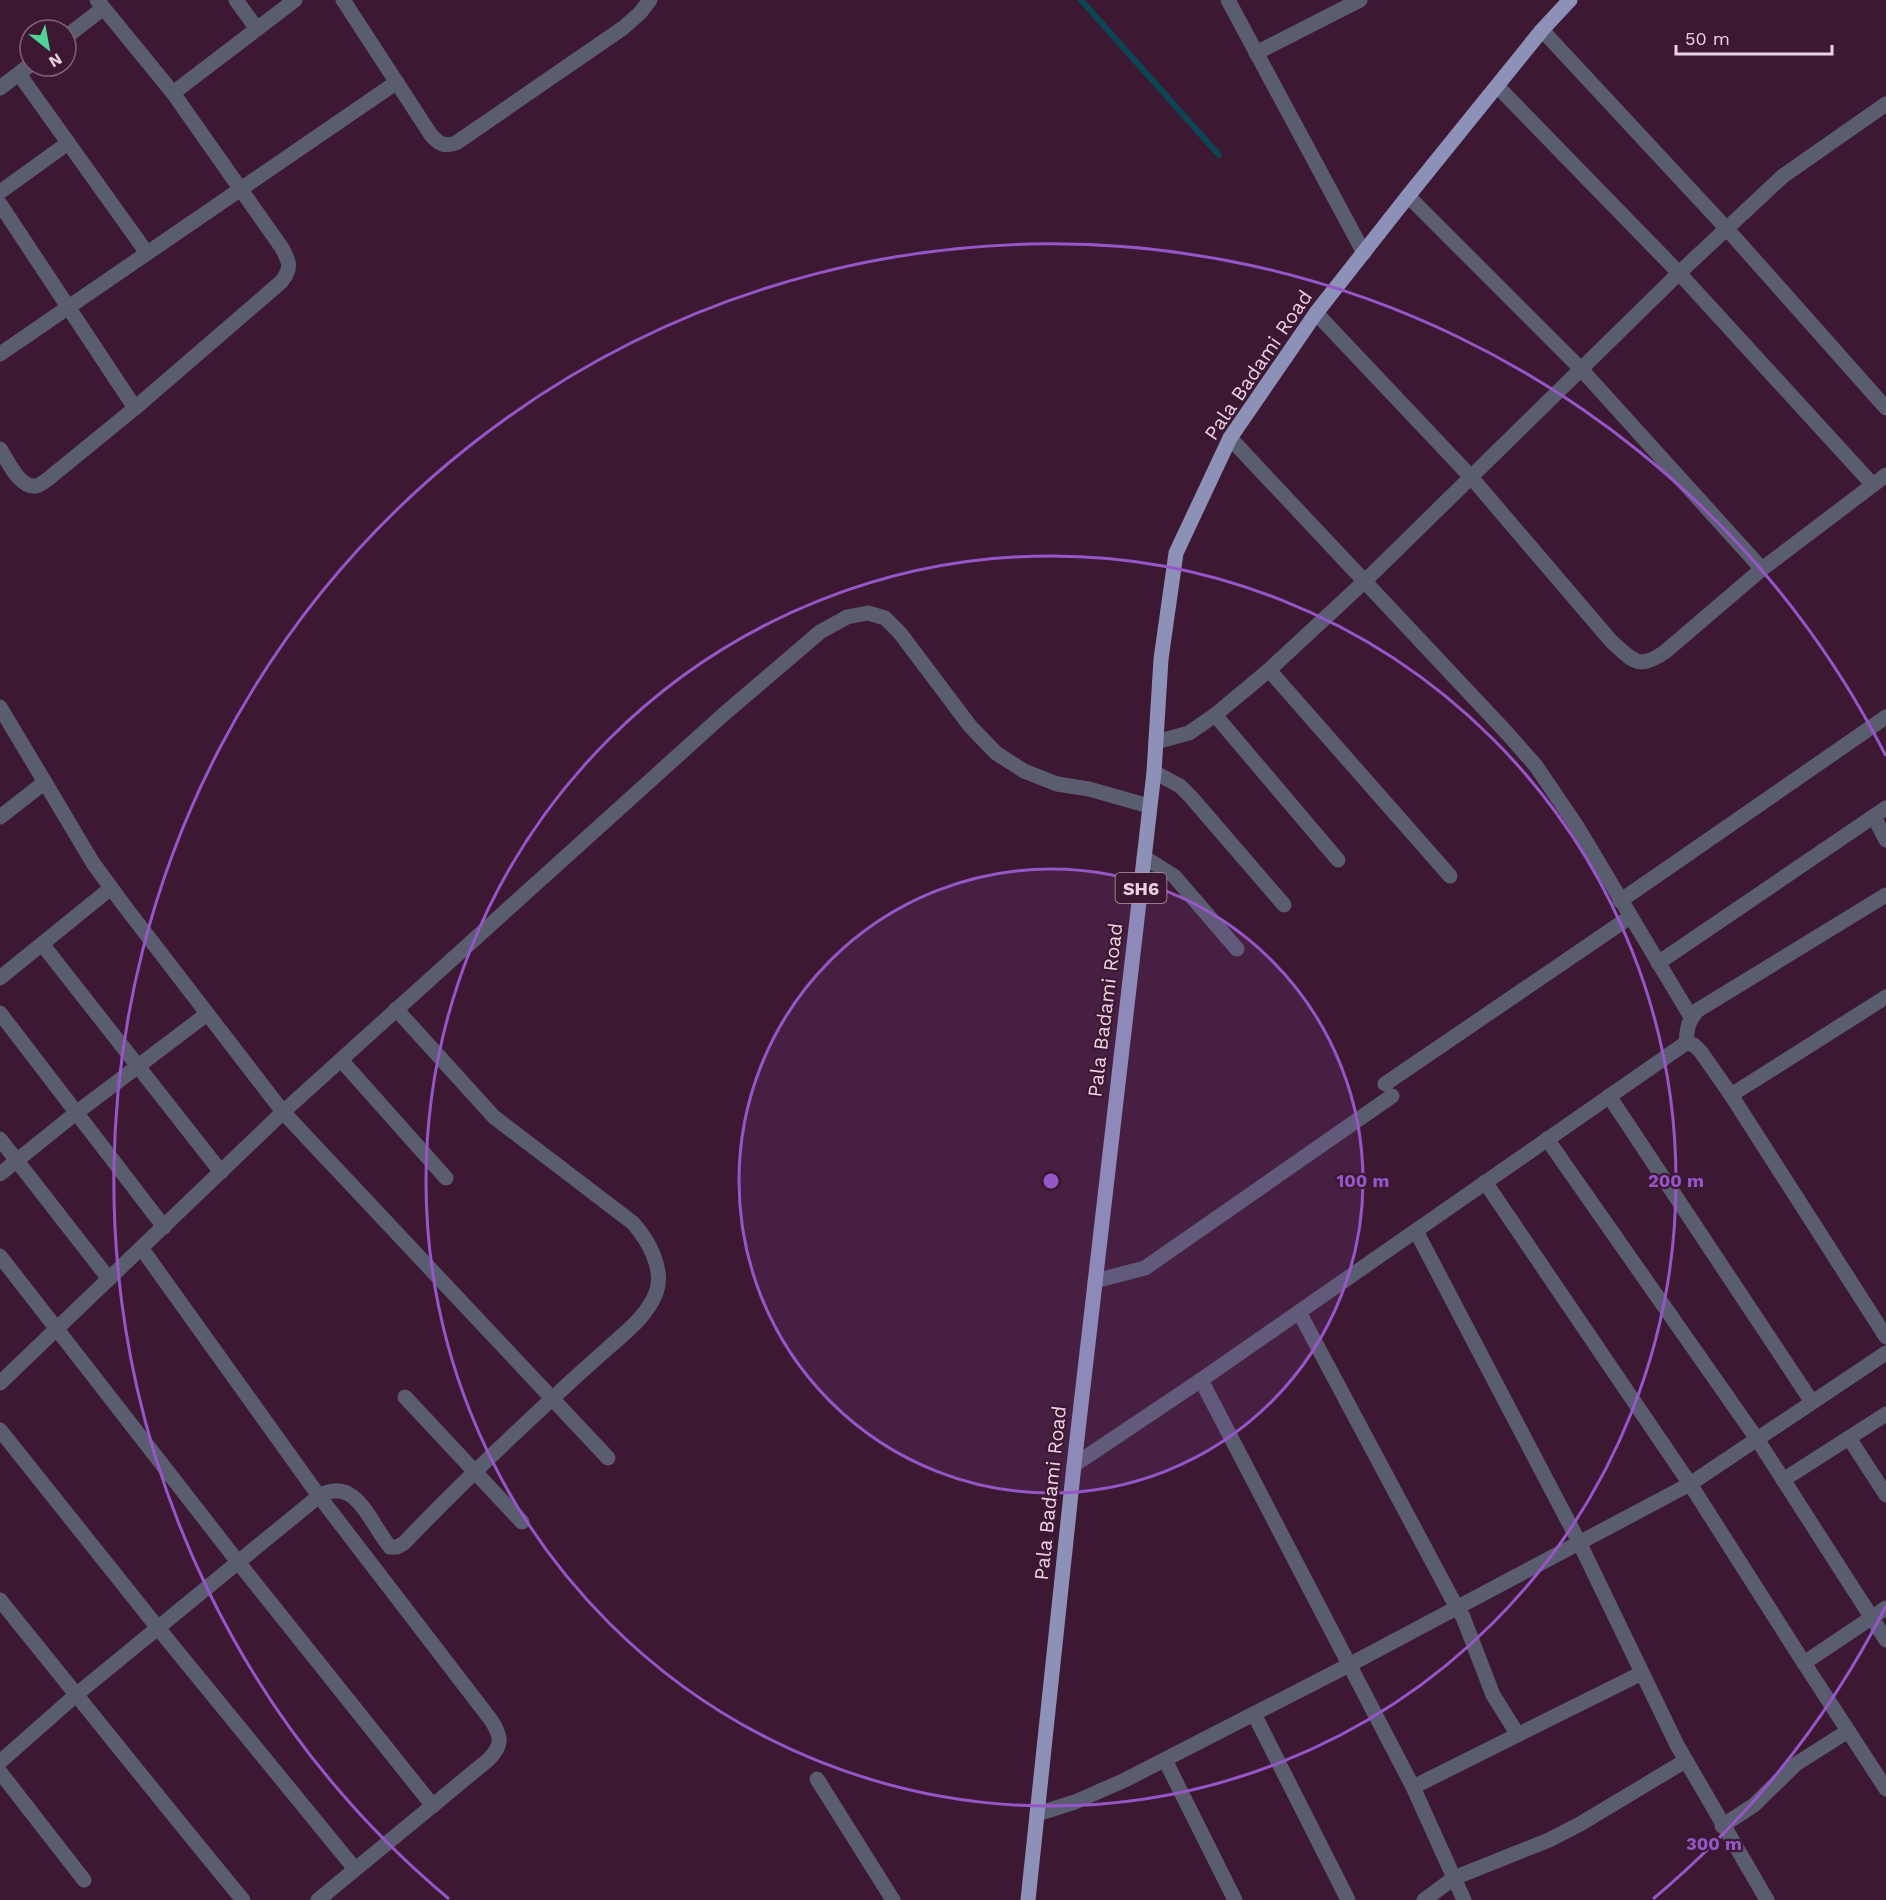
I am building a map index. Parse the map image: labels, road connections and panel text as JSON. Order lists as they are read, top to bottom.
{
  "streets": {
    "main road": ["Pala Badami Road", "SH6"]
  },
  "scale_bar": "50 m",
  "north": "bottom right",
  "rings": ["100 m", "200 m", "300 m"]
}
